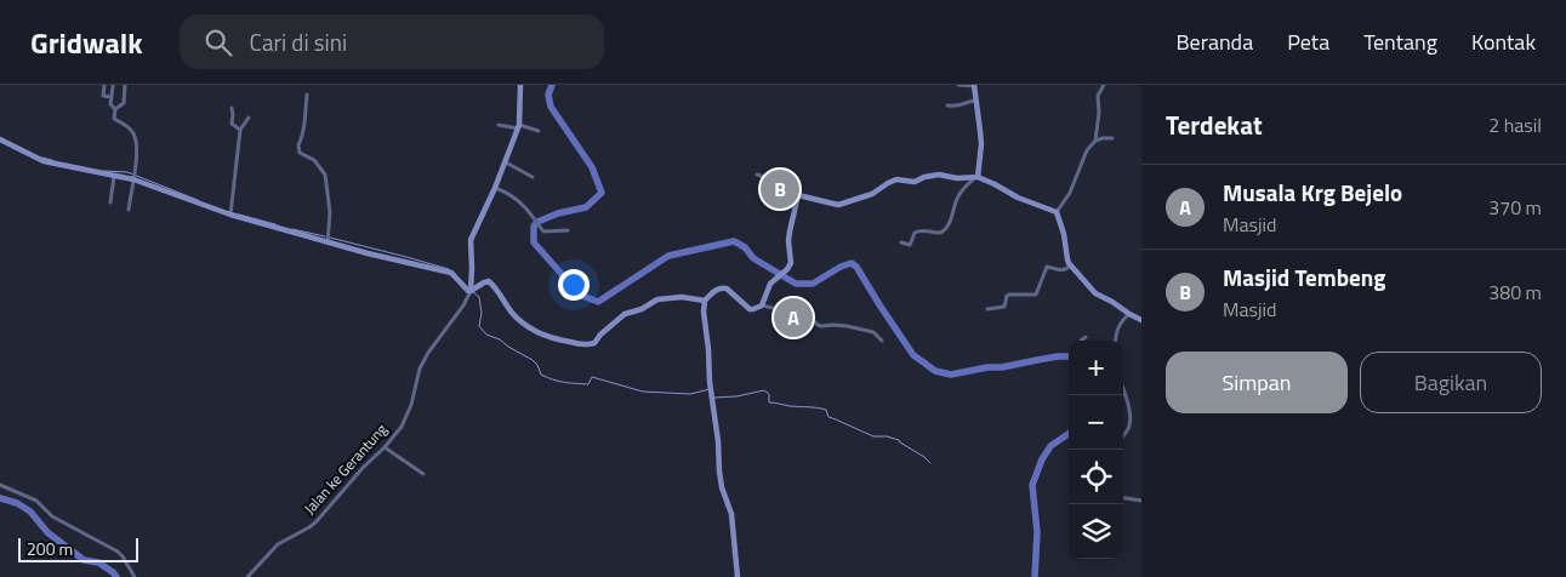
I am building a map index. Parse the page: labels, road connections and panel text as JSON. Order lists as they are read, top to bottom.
{
  "streets": {
    "street": ["Jalan ke Gerantung"]
  },
  "scale_bar": "200 m",
  "page": {
    "header": "Gridwalk",
    "search": "Cari di sini",
    "nav": [
      "Beranda",
      "Peta",
      "Tentang",
      "Kontak"
    ],
    "heading": ["Terdekat", "2 hasil"],
    "list": [
      {
        "mark": "A",
        "name": "Musala Krg Bejelo",
        "note": "Masjid",
        "value": "370 m"
      },
      {
        "mark": "B",
        "name": "Masjid Tembeng",
        "note": "Masjid",
        "value": "380 m"
      }
    ],
    "pins": ["B", "A"],
    "buttons": ["Simpan", "Bagikan"],
    "map_buttons": ["+", "−"],
    "scale": "200 m"
  }
}
